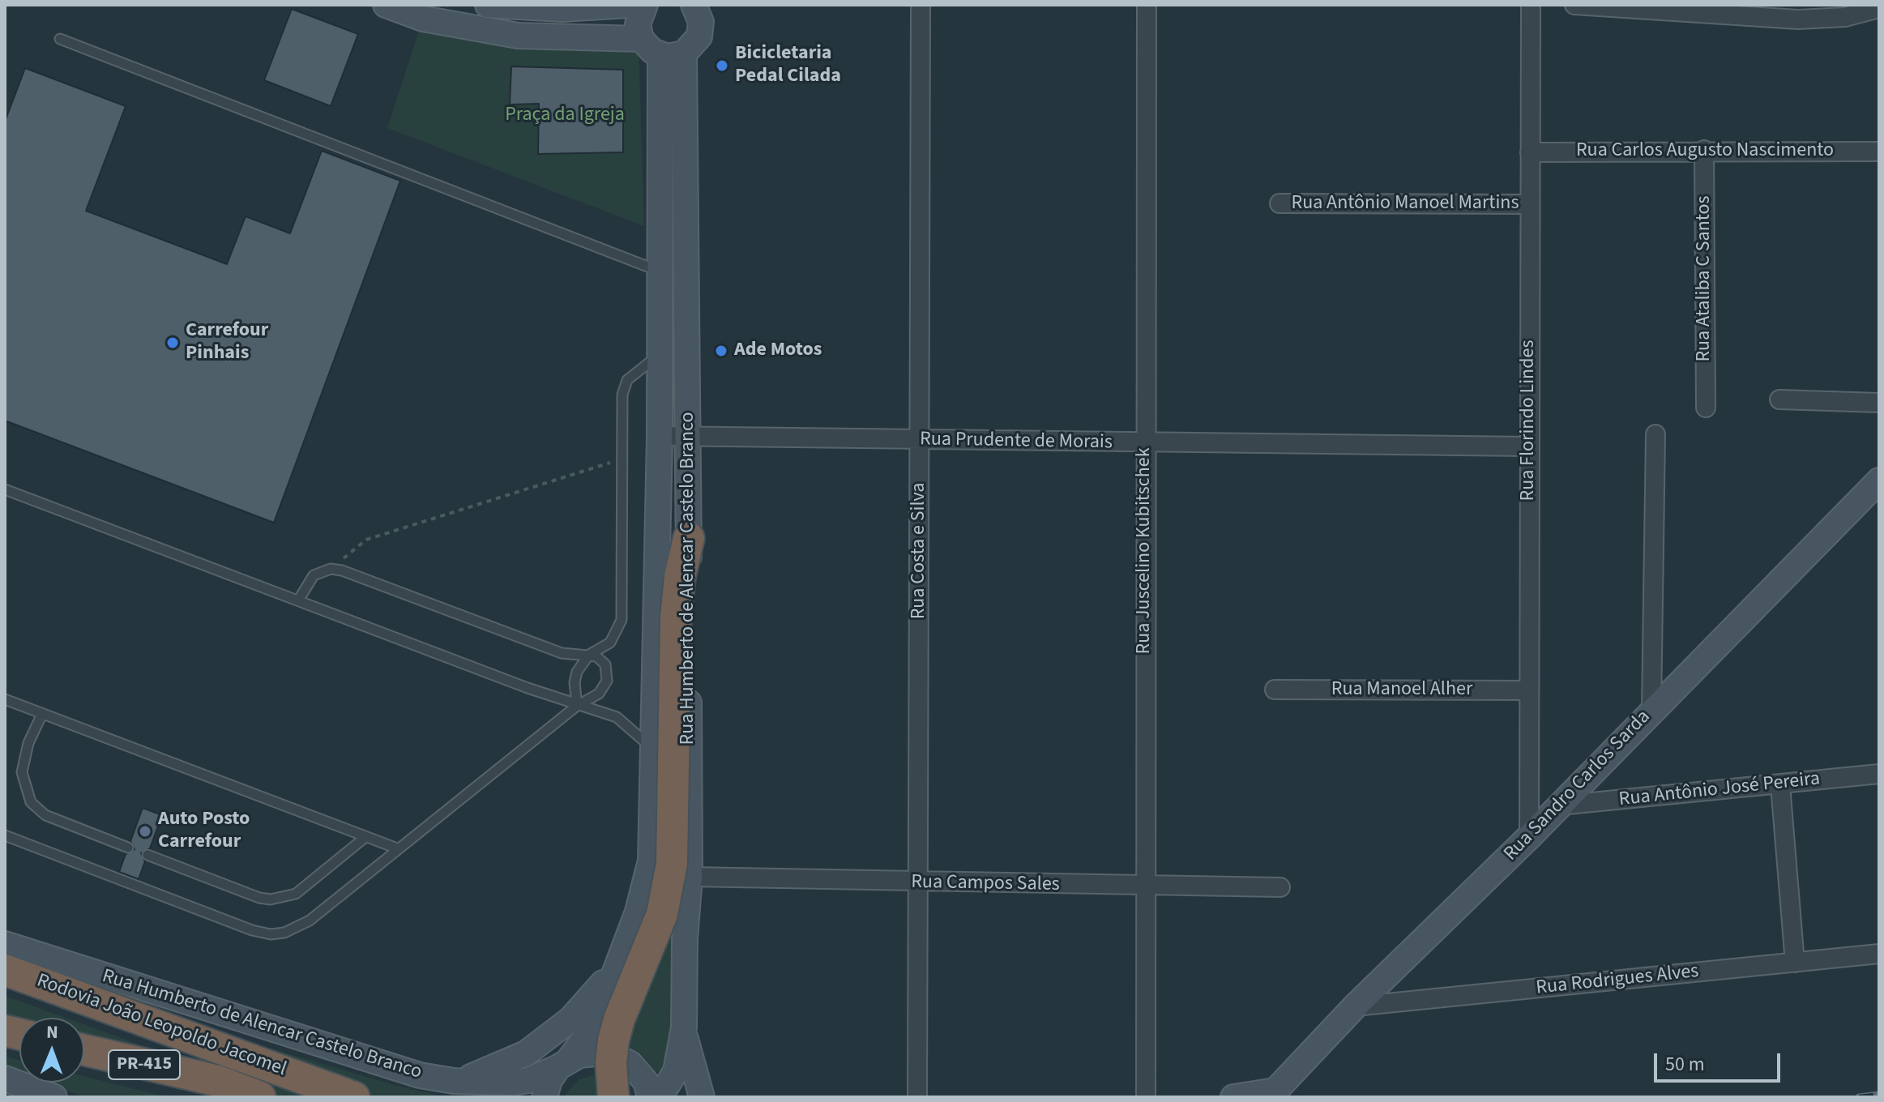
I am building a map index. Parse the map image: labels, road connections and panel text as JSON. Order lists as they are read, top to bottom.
{
  "streets": {
    "highway": ["Rodovia João Leopoldo Jacomel", "PR-415"],
    "main road": ["Rua Humberto de Alencar Castelo Branco", "Rua Sandro Carlos Sarda"],
    "street": [
      "Rua Carlos Augusto Nascimento",
      "Rua Antônio Manoel Martins",
      "Rua Ataliba C Santos",
      "Rua Florindo Lindes",
      "Rua Prudente de Morais",
      "Rua Costa e Silva",
      "Rua Juscelino Kubitschek",
      "Rua Manoel Alher",
      "Rua Antônio José Pereira",
      "Rua Campos Sales",
      "Rua Rodrigues Alves"
    ]
  },
  "crossings": [
    ["Rua Carlos Augusto Nascimento", "Rua Ataliba C Santos"],
    ["Rua Carlos Augusto Nascimento", "Rua Florindo Lindes"],
    ["Rua Antônio Manoel Martins", "Rua Florindo Lindes"],
    ["Rua Florindo Lindes", "Rua Prudente de Morais"],
    ["Rua Florindo Lindes", "Rua Manoel Alher"],
    ["Rua Florindo Lindes", "Rua Sandro Carlos Sarda"],
    ["Rua Prudente de Morais", "Rua Costa e Silva"],
    ["Rua Prudente de Morais", "Rua Juscelino Kubitschek"],
    ["Rua Prudente de Morais", "Rua Humberto de Alencar Castelo Branco"],
    ["Rua Costa e Silva", "Rua Campos Sales"],
    ["Rua Juscelino Kubitschek", "Rua Campos Sales"],
    ["Rua Humberto de Alencar Castelo Branco", "Rua Campos Sales"],
    ["Rua Sandro Carlos Sarda", "Rua Antônio José Pereira"],
    ["Rua Sandro Carlos Sarda", "Rua Rodrigues Alves"]
  ],
  "parks": ["Praça da Igreja"],
  "places": [
    "Bicicletaria Pedal Cilada",
    "Carrefour Pinhais",
    "Ade Motos",
    "Auto Posto Carrefour"
  ],
  "scale_bar": "50 m",
  "north": "top"
}
